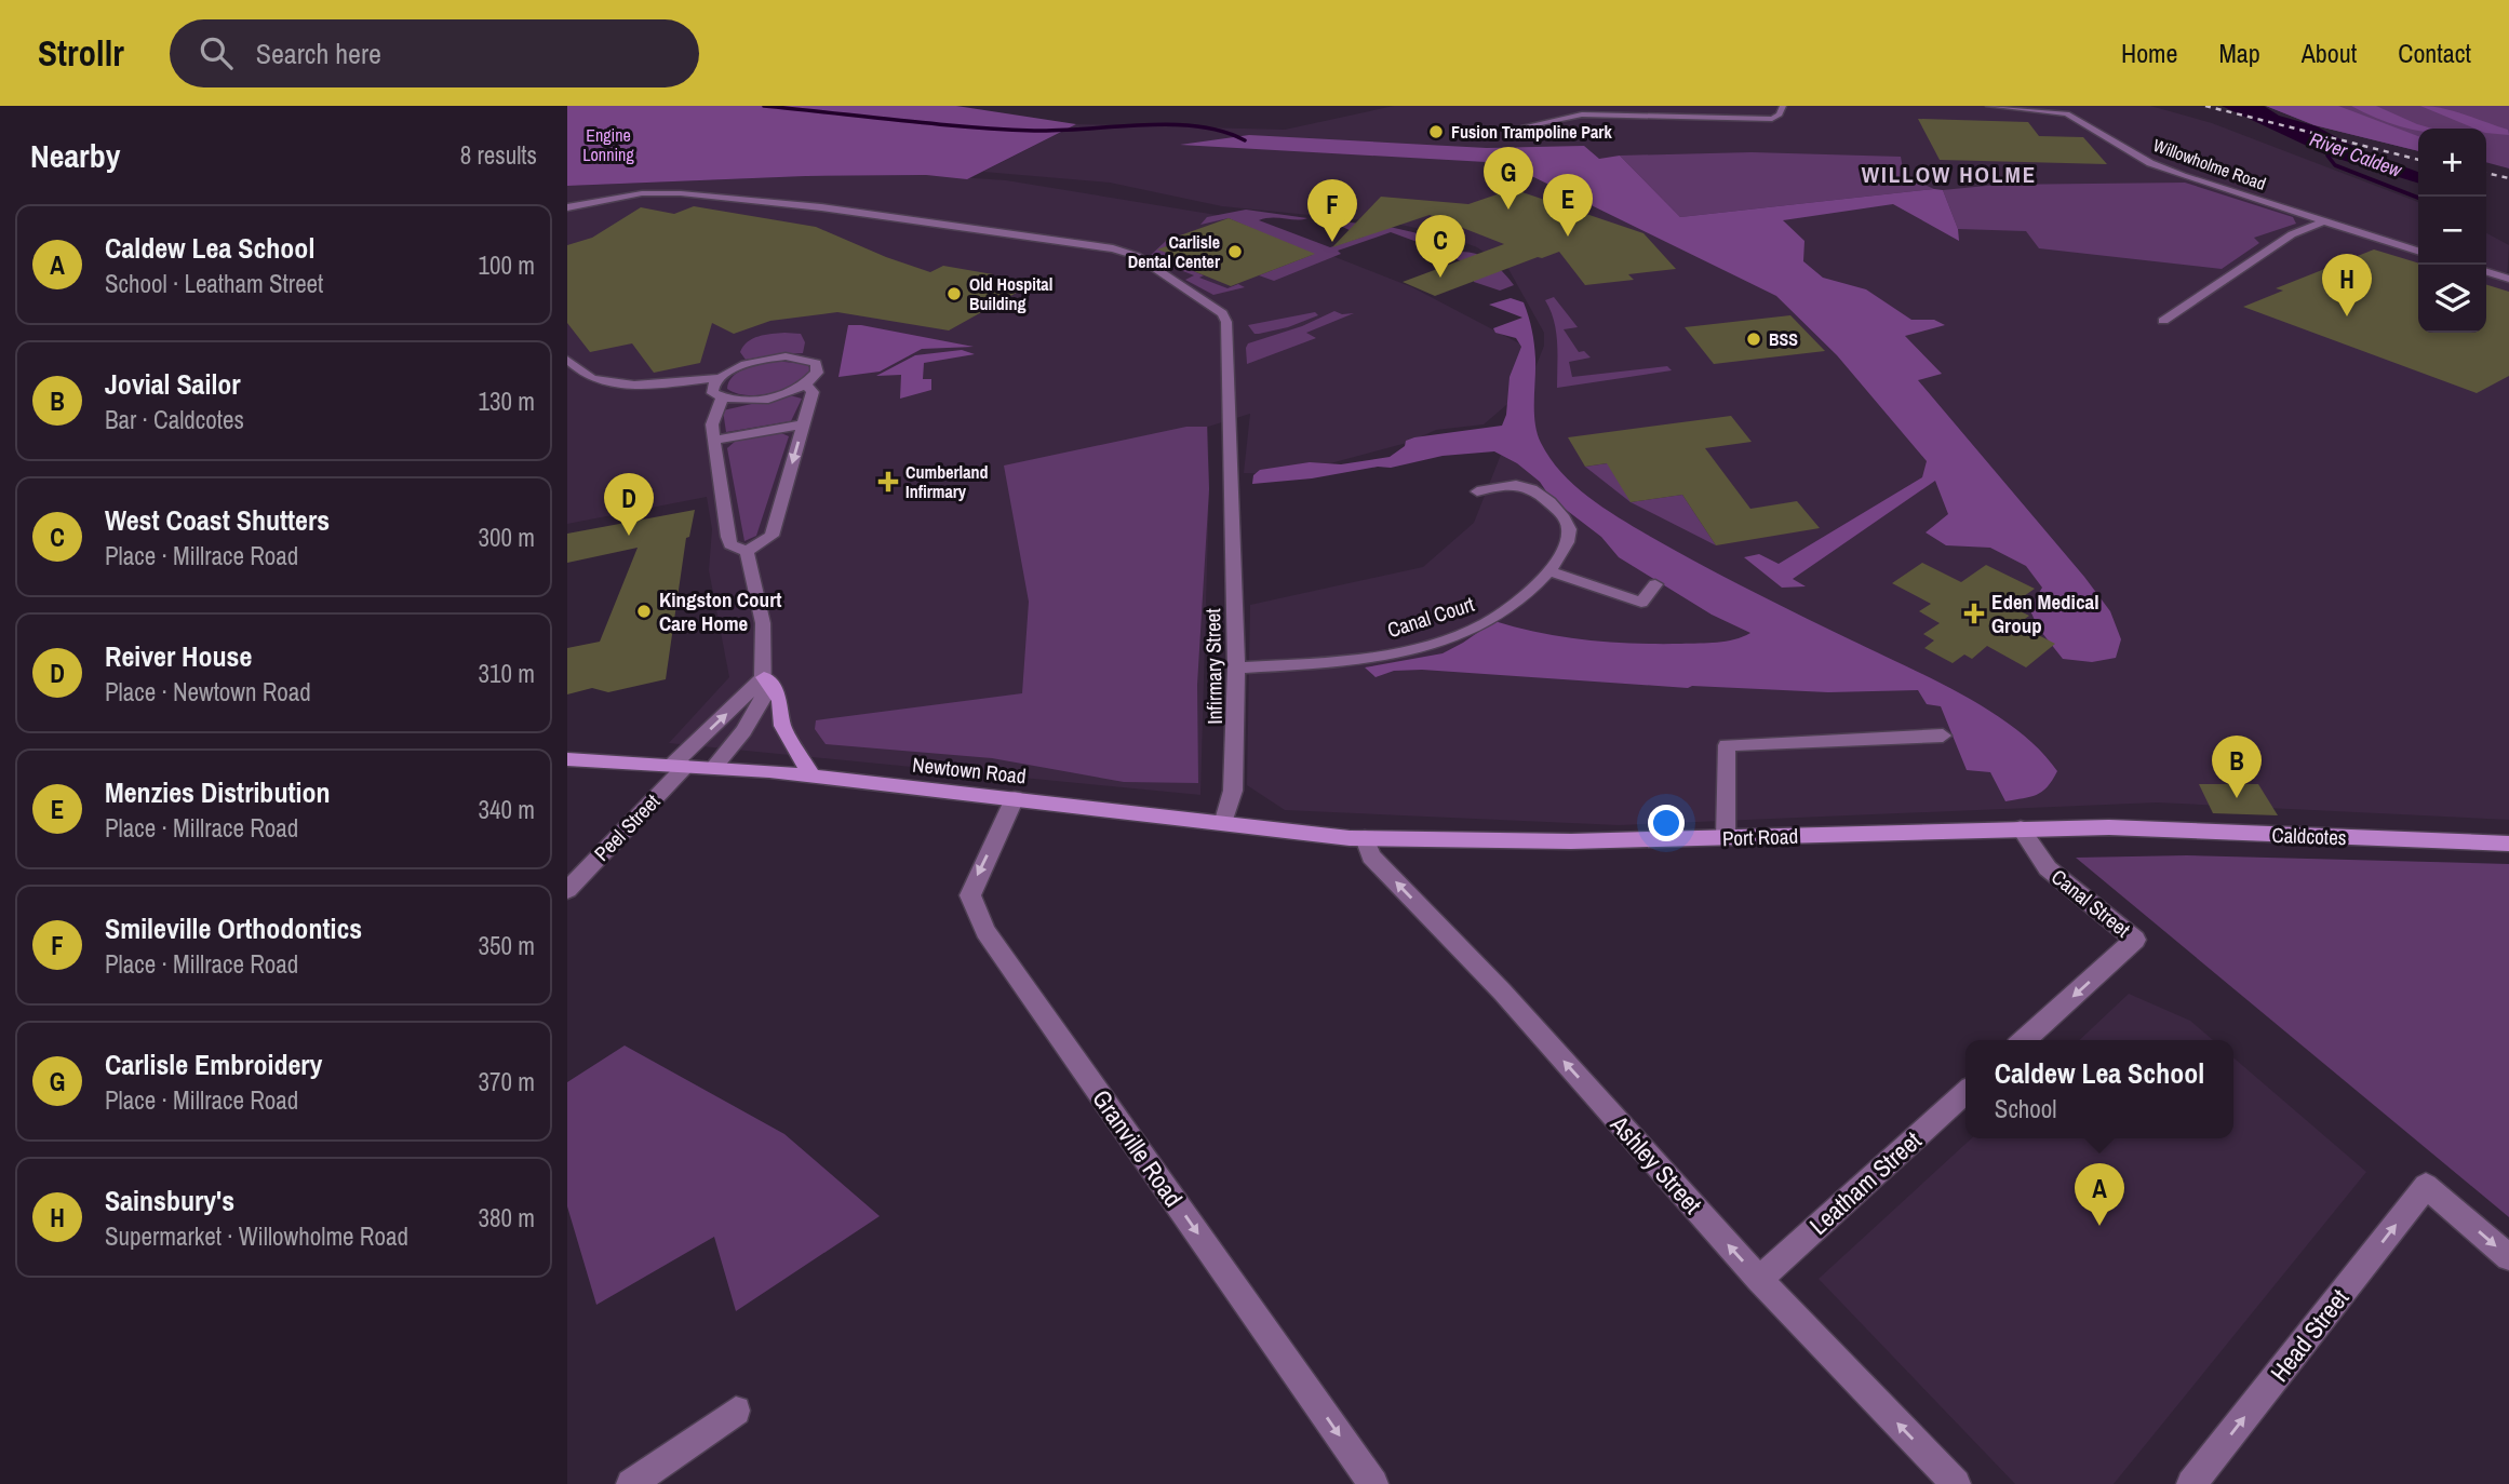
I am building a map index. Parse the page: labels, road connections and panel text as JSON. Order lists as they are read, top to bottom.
{
  "streets": {
    "main road": ["Newtown Road", "Caldcotes", "Port Road"],
    "street": [
      "Willowholme Road",
      "Canal Court",
      "Infirmary Street",
      "Peel Street",
      "Canal Street",
      "Granville Road",
      "Ashley Street",
      "Leatham Street",
      "Head Street"
    ]
  },
  "crossings": [
    ["Canal Court", "Infirmary Street"],
    ["Infirmary Street", "Newtown Road"],
    ["Newtown Road", "Peel Street"],
    ["Newtown Road", "Port Road"],
    ["Newtown Road", "Granville Road"],
    ["Newtown Road", "Ashley Street"],
    ["Caldcotes", "Port Road"],
    ["Port Road", "Canal Street"],
    ["Port Road", "Ashley Street"],
    ["Ashley Street", "Leatham Street"]
  ],
  "one_way": ["Granville Road", "Ashley Street"],
  "districts": ["WILLOW HOLME"],
  "water": ["River Caldew"],
  "parks": ["Engine Lonning"],
  "places": {
    "other": [
      "Fusion Trampoline Park",
      "Carlisle Dental Center",
      "Old Hospital Building",
      "BSS",
      "Kingston Court Care Home"
    ],
    "health": ["Cumberland Infirmary", "Eden Medical Group"]
  },
  "page": {
    "header": "Strollr",
    "search": "Search here",
    "nav": [
      "Home",
      "Map",
      "About",
      "Contact"
    ],
    "heading": ["Nearby", "8 results"],
    "map_buttons": ["+", "−"],
    "pins": [
      "G",
      "E",
      "F",
      "C",
      "H",
      "D",
      "B",
      "A"
    ],
    "list": [
      {
        "mark": "A",
        "name": "Caldew Lea School",
        "note": "School · Leatham Street",
        "value": "100 m"
      },
      {
        "mark": "B",
        "name": "Jovial Sailor",
        "note": "Bar · Caldcotes",
        "value": "130 m"
      },
      {
        "mark": "C",
        "name": "West Coast Shutters",
        "note": "Place · Millrace Road",
        "value": "300 m"
      },
      {
        "mark": "D",
        "name": "Reiver House",
        "note": "Place · Newtown Road",
        "value": "310 m"
      },
      {
        "mark": "E",
        "name": "Menzies Distribution",
        "note": "Place · Millrace Road",
        "value": "340 m"
      },
      {
        "mark": "F",
        "name": "Smileville Orthodontics",
        "note": "Place · Millrace Road",
        "value": "350 m"
      },
      {
        "mark": "G",
        "name": "Carlisle Embroidery",
        "note": "Place · Millrace Road",
        "value": "370 m"
      },
      {
        "mark": "H",
        "name": "Sainsbury's",
        "note": "Supermarket · Willowholme Road",
        "value": "380 m"
      }
    ],
    "popup": ["Caldew Lea School", "School"]
  }
}
